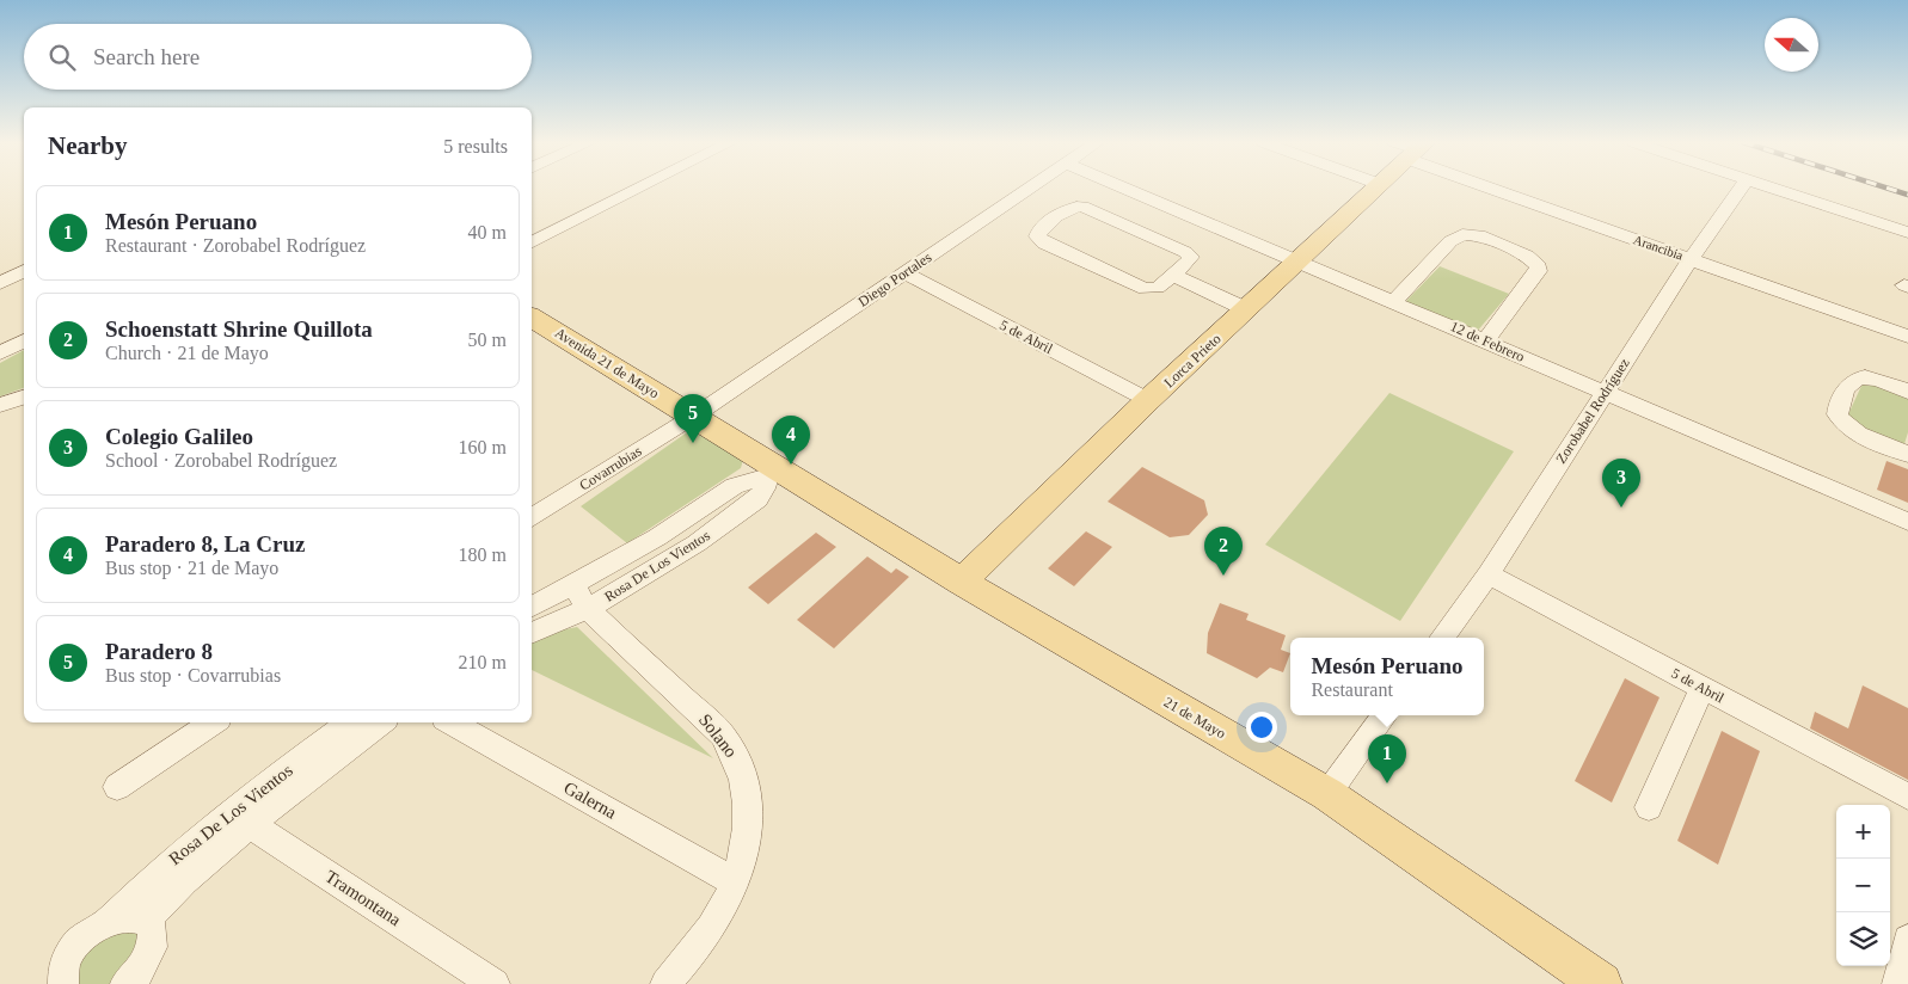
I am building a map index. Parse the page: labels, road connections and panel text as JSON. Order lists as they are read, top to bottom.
{
  "streets": {
    "main road": ["Lorca Prieto", "Avenida 21 de Mayo", "21 de Mayo"],
    "street": [
      "Arancibia",
      "Diego Portales",
      "5 de Abril",
      "12 de Febrero",
      "Zorobabel Rodríguez",
      "Covarrubias",
      "Rosa De Los Vientos",
      "Solano",
      "Galerna",
      "Tramontana"
    ]
  },
  "crossings": [
    ["Arancibia", "Zorobabel Rodríguez"],
    ["Diego Portales", "5 de Abril"],
    ["Diego Portales", "Avenida 21 de Mayo"],
    ["Diego Portales", "Covarrubias"],
    ["5 de Abril", "Lorca Prieto"],
    ["5 de Abril", "Zorobabel Rodríguez"],
    ["12 de Febrero", "Lorca Prieto"],
    ["12 de Febrero", "Zorobabel Rodríguez"],
    ["Lorca Prieto", "21 de Mayo"],
    ["Avenida 21 de Mayo", "Covarrubias"],
    ["Avenida 21 de Mayo", "Rosa De Los Vientos"],
    ["Avenida 21 de Mayo", "21 de Mayo"],
    ["Rosa De Los Vientos", "21 de Mayo"],
    ["Rosa De Los Vientos", "Solano"],
    ["Rosa De Los Vientos", "Tramontana"],
    ["Solano", "Galerna"]
  ],
  "north": "left",
  "page": {
    "search": "Search here",
    "heading": ["Nearby", "5 results"],
    "list": [
      {
        "mark": "1",
        "name": "Mesón Peruano",
        "note": "Restaurant · Zorobabel Rodríguez",
        "value": "40 m"
      },
      {
        "mark": "2",
        "name": "Schoenstatt Shrine Quillota",
        "note": "Church · 21 de Mayo",
        "value": "50 m"
      },
      {
        "mark": "3",
        "name": "Colegio Galileo",
        "note": "School · Zorobabel Rodríguez",
        "value": "160 m"
      },
      {
        "mark": "4",
        "name": "Paradero 8, La Cruz",
        "note": "Bus stop · 21 de Mayo",
        "value": "180 m"
      },
      {
        "mark": "5",
        "name": "Paradero 8",
        "note": "Bus stop · Covarrubias",
        "value": "210 m"
      }
    ],
    "pins": [
      "5",
      "4",
      "3",
      "2",
      "1"
    ],
    "popup": ["Mesón Peruano", "Restaurant"],
    "map_buttons": ["+", "−"]
  }
}
